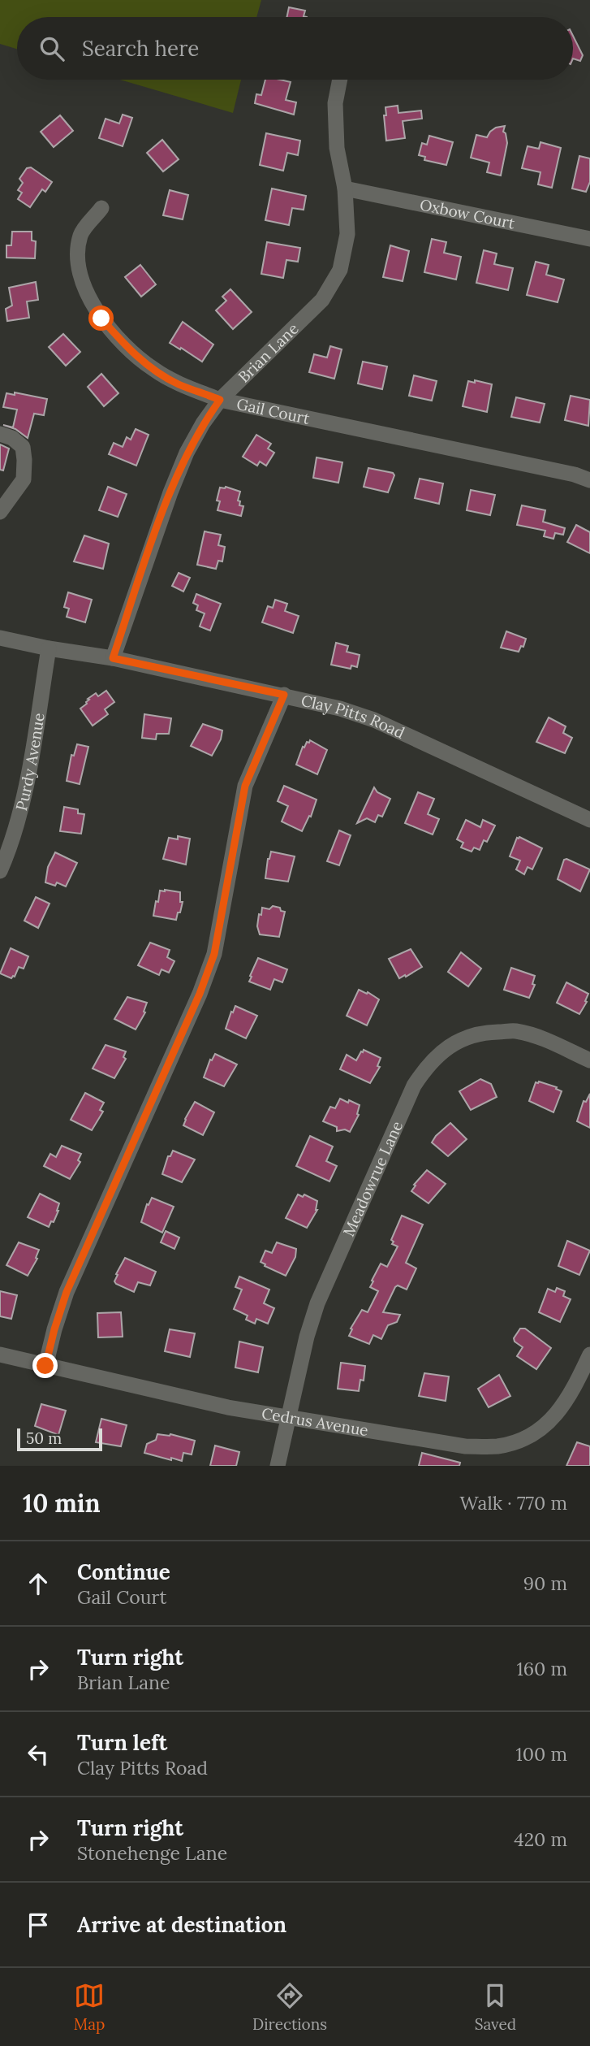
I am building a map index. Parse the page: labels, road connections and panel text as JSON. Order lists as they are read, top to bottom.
{
  "streets": {
    "street": [
      "Oxbow Court",
      "Brian Lane",
      "Gail Court",
      "Clay Pitts Road",
      "Purdy Avenue",
      "Meadowrue Lane",
      "Cedrus Avenue"
    ]
  },
  "crossings": [
    ["Oxbow Court", "Brian Lane"],
    ["Brian Lane", "Gail Court"],
    ["Brian Lane", "Clay Pitts Road"],
    ["Clay Pitts Road", "Purdy Avenue"],
    ["Meadowrue Lane", "Cedrus Avenue"]
  ],
  "scale_bar": "50 m",
  "page": {
    "search": "Search here",
    "scale": "50 m",
    "heading": ["10 min", "Walk · 770 m"],
    "list": [
      ["Continue", "Gail Court", "90 m"],
      ["Turn right", "Brian Lane", "160 m"],
      ["Turn left", "Clay Pitts Road", "100 m"],
      ["Turn right", "Stonehenge Lane", "420 m"],
      "Arrive at destination"
    ],
    "nav": ["Map", "Directions", "Saved"]
  }
}
